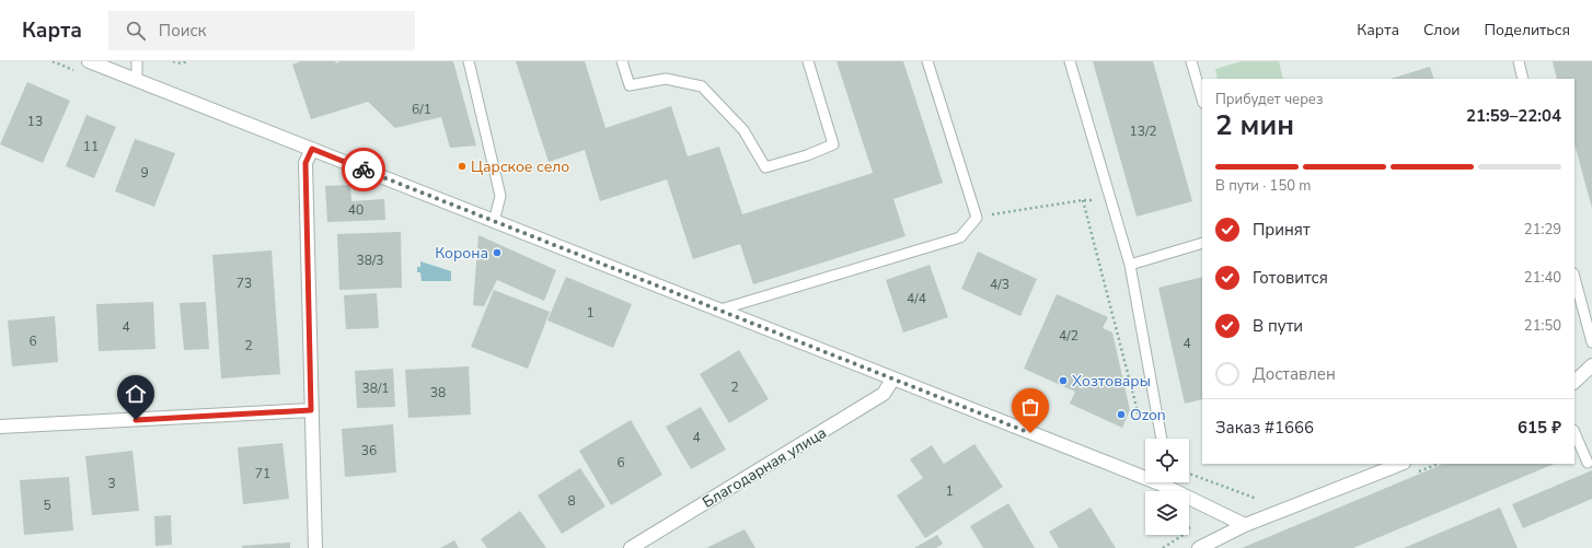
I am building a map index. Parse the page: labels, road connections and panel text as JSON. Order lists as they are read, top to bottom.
{
  "streets": {
    "street": ["Благодарная улица"]
  },
  "places": [
    "Царское село",
    "Корона",
    "Хозтовары",
    "Ozon"
  ],
  "house_numbers": [
    "6/1",
    "13",
    "13/2",
    "11",
    "9",
    "40",
    "38/3",
    "73",
    "4/3",
    "4/4",
    "1",
    "4",
    "4/2",
    "6",
    "4",
    "2",
    "2",
    "38/1",
    "38",
    "4",
    "36",
    "6",
    "71",
    "3",
    "1",
    "8",
    "5"
  ],
  "page": {
    "header": "Карта",
    "search": "Поиск",
    "nav": ["Карта", "Слои", "Поделиться"],
    "heading": ["2 мин", "Прибудет через", "21:59–22:04"],
    "panel": ["Заказ #1666", "615 ₽"],
    "bar": "В пути · 150 m",
    "list": [
      ["Принят", "21:29"],
      ["Готовится", "21:40"],
      ["В пути", "21:50"],
      "Доставлен"
    ]
  }
}
